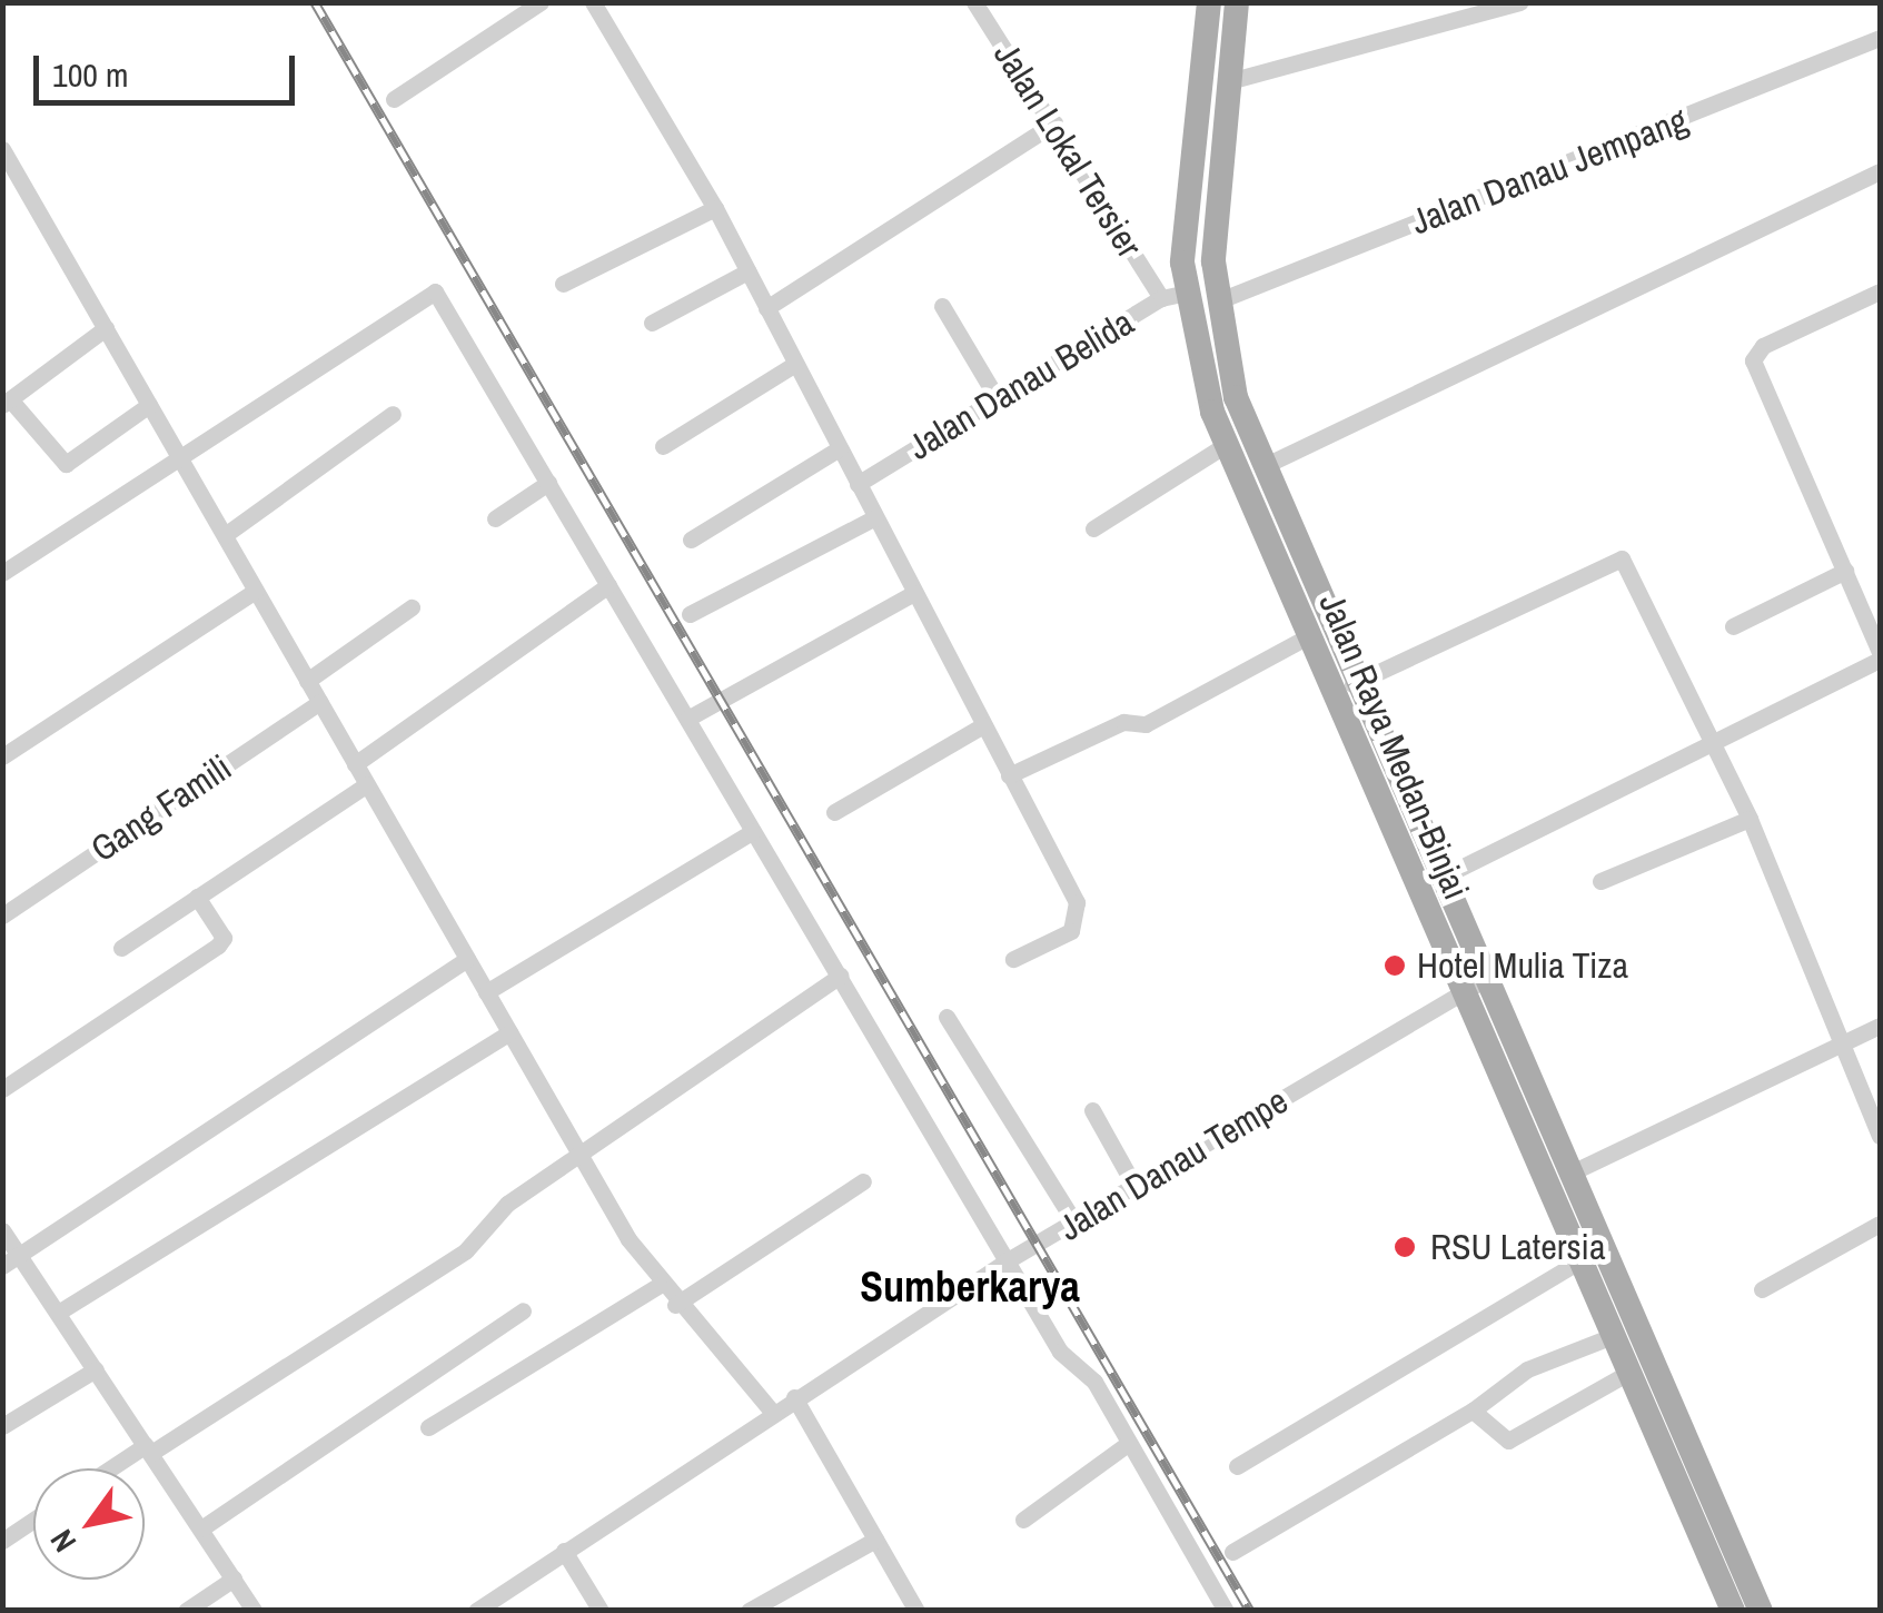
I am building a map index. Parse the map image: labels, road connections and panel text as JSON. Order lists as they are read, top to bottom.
{
  "streets": {
    "main road": ["Jalan Raya Medan-Binjai"],
    "street": [
      "Jalan Lokal Tersier",
      "Jalan Danau Jempang",
      "Jalan Danau Belida",
      "Gang Famili",
      "Jalan Danau Tempe"
    ]
  },
  "crossings": [
    ["Jalan Lokal Tersier", "Jalan Danau Belida"],
    ["Jalan Danau Jempang", "Jalan Raya Medan-Binjai"],
    ["Jalan Danau Belida", "Jalan Raya Medan-Binjai"],
    ["Jalan Raya Medan-Binjai", "Jalan Danau Tempe"]
  ],
  "districts": ["Sumberkarya"],
  "places": ["Hotel Mulia Tiza", "RSU Latersia"],
  "scale_bar": "100 m",
  "north": "bottom left"
}
